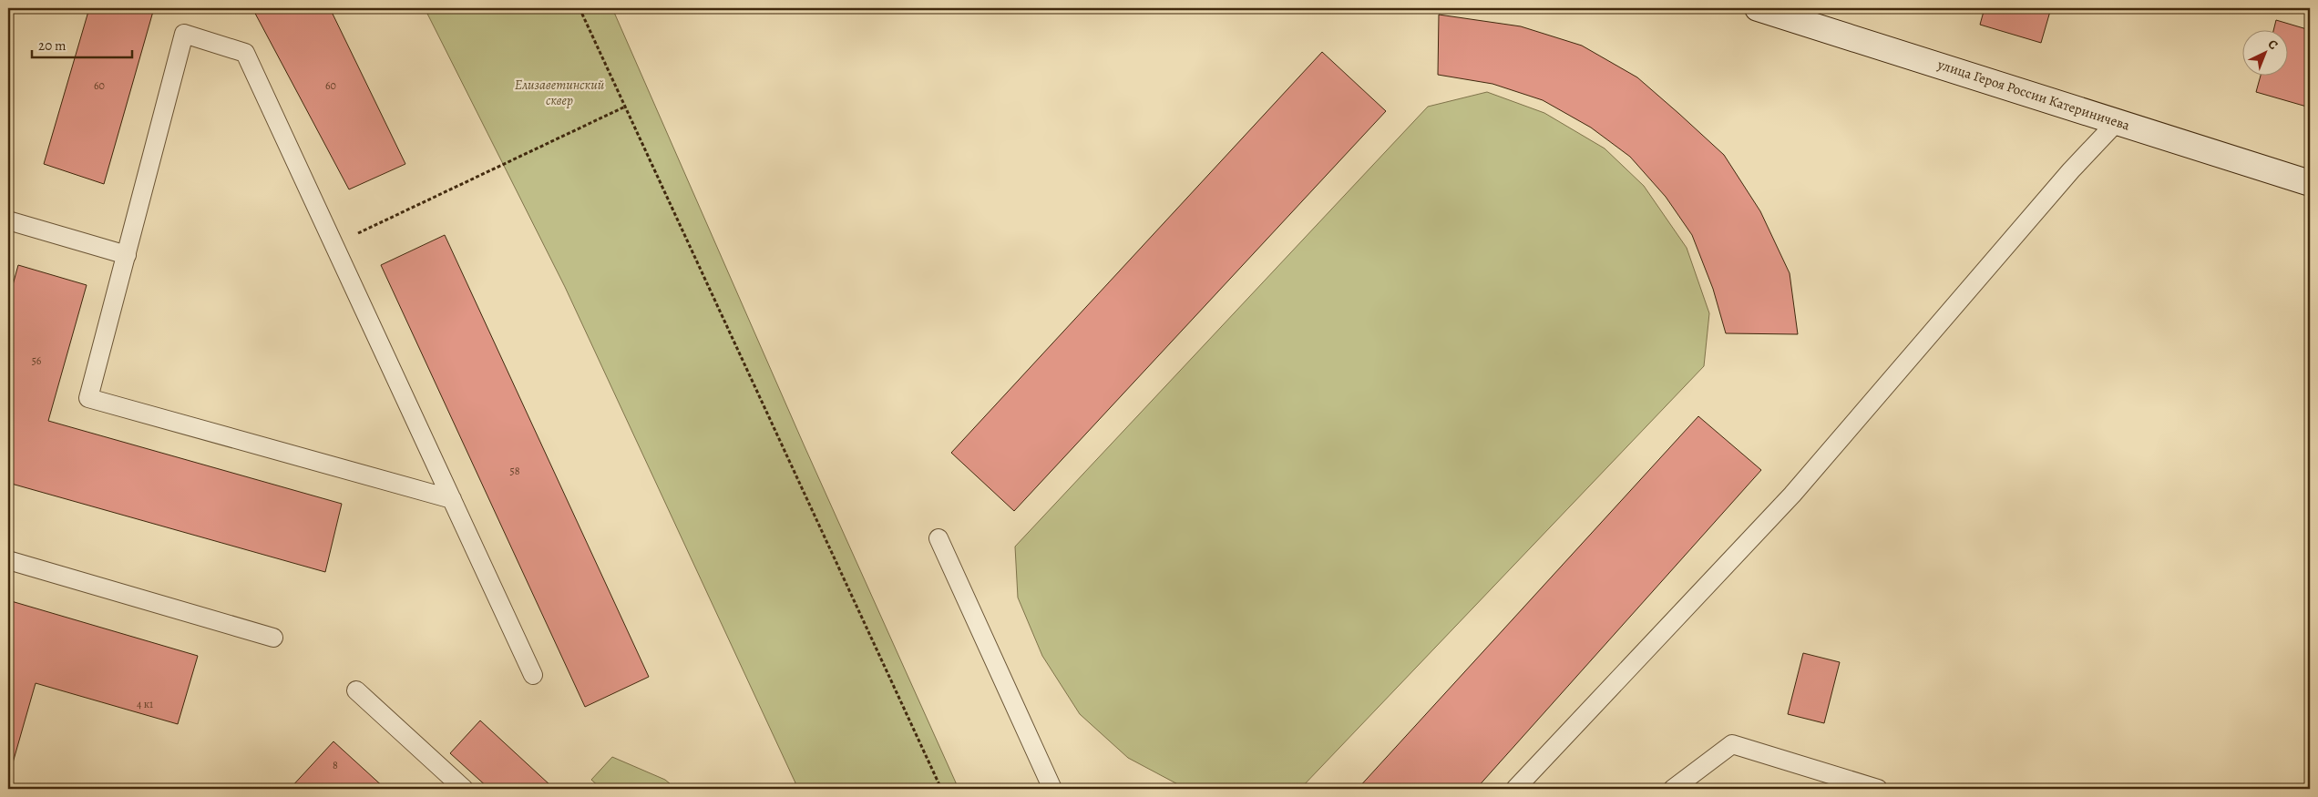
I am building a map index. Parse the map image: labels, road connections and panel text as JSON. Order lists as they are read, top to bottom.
{
  "streets": {
    "main road": ["улица Героя России Катериничева"]
  },
  "parks": ["Елизаветинский сквер"],
  "house_numbers": [
    "60",
    "60",
    "56",
    "58",
    "4 к1",
    "8"
  ],
  "scale_bar": "20 m",
  "north": "top right"
}
